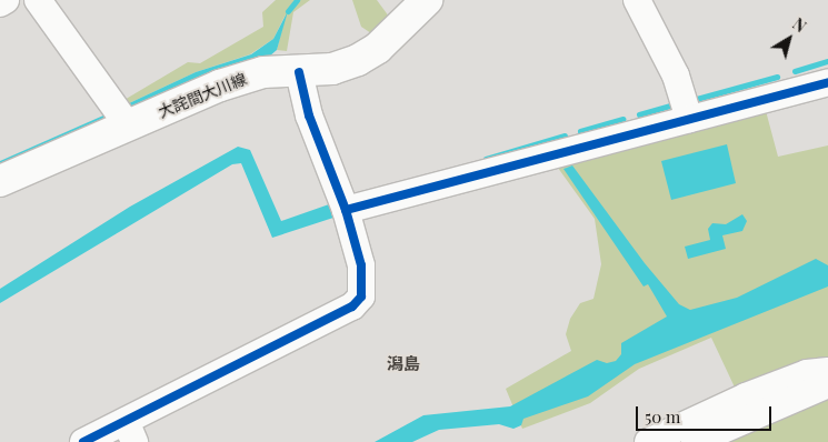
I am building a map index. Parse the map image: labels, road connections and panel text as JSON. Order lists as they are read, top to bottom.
{
  "streets": {
    "main road": ["大詫間大川線"]
  },
  "districts": ["潟島"],
  "scale_bar": "50 m",
  "north": "top right"
}
